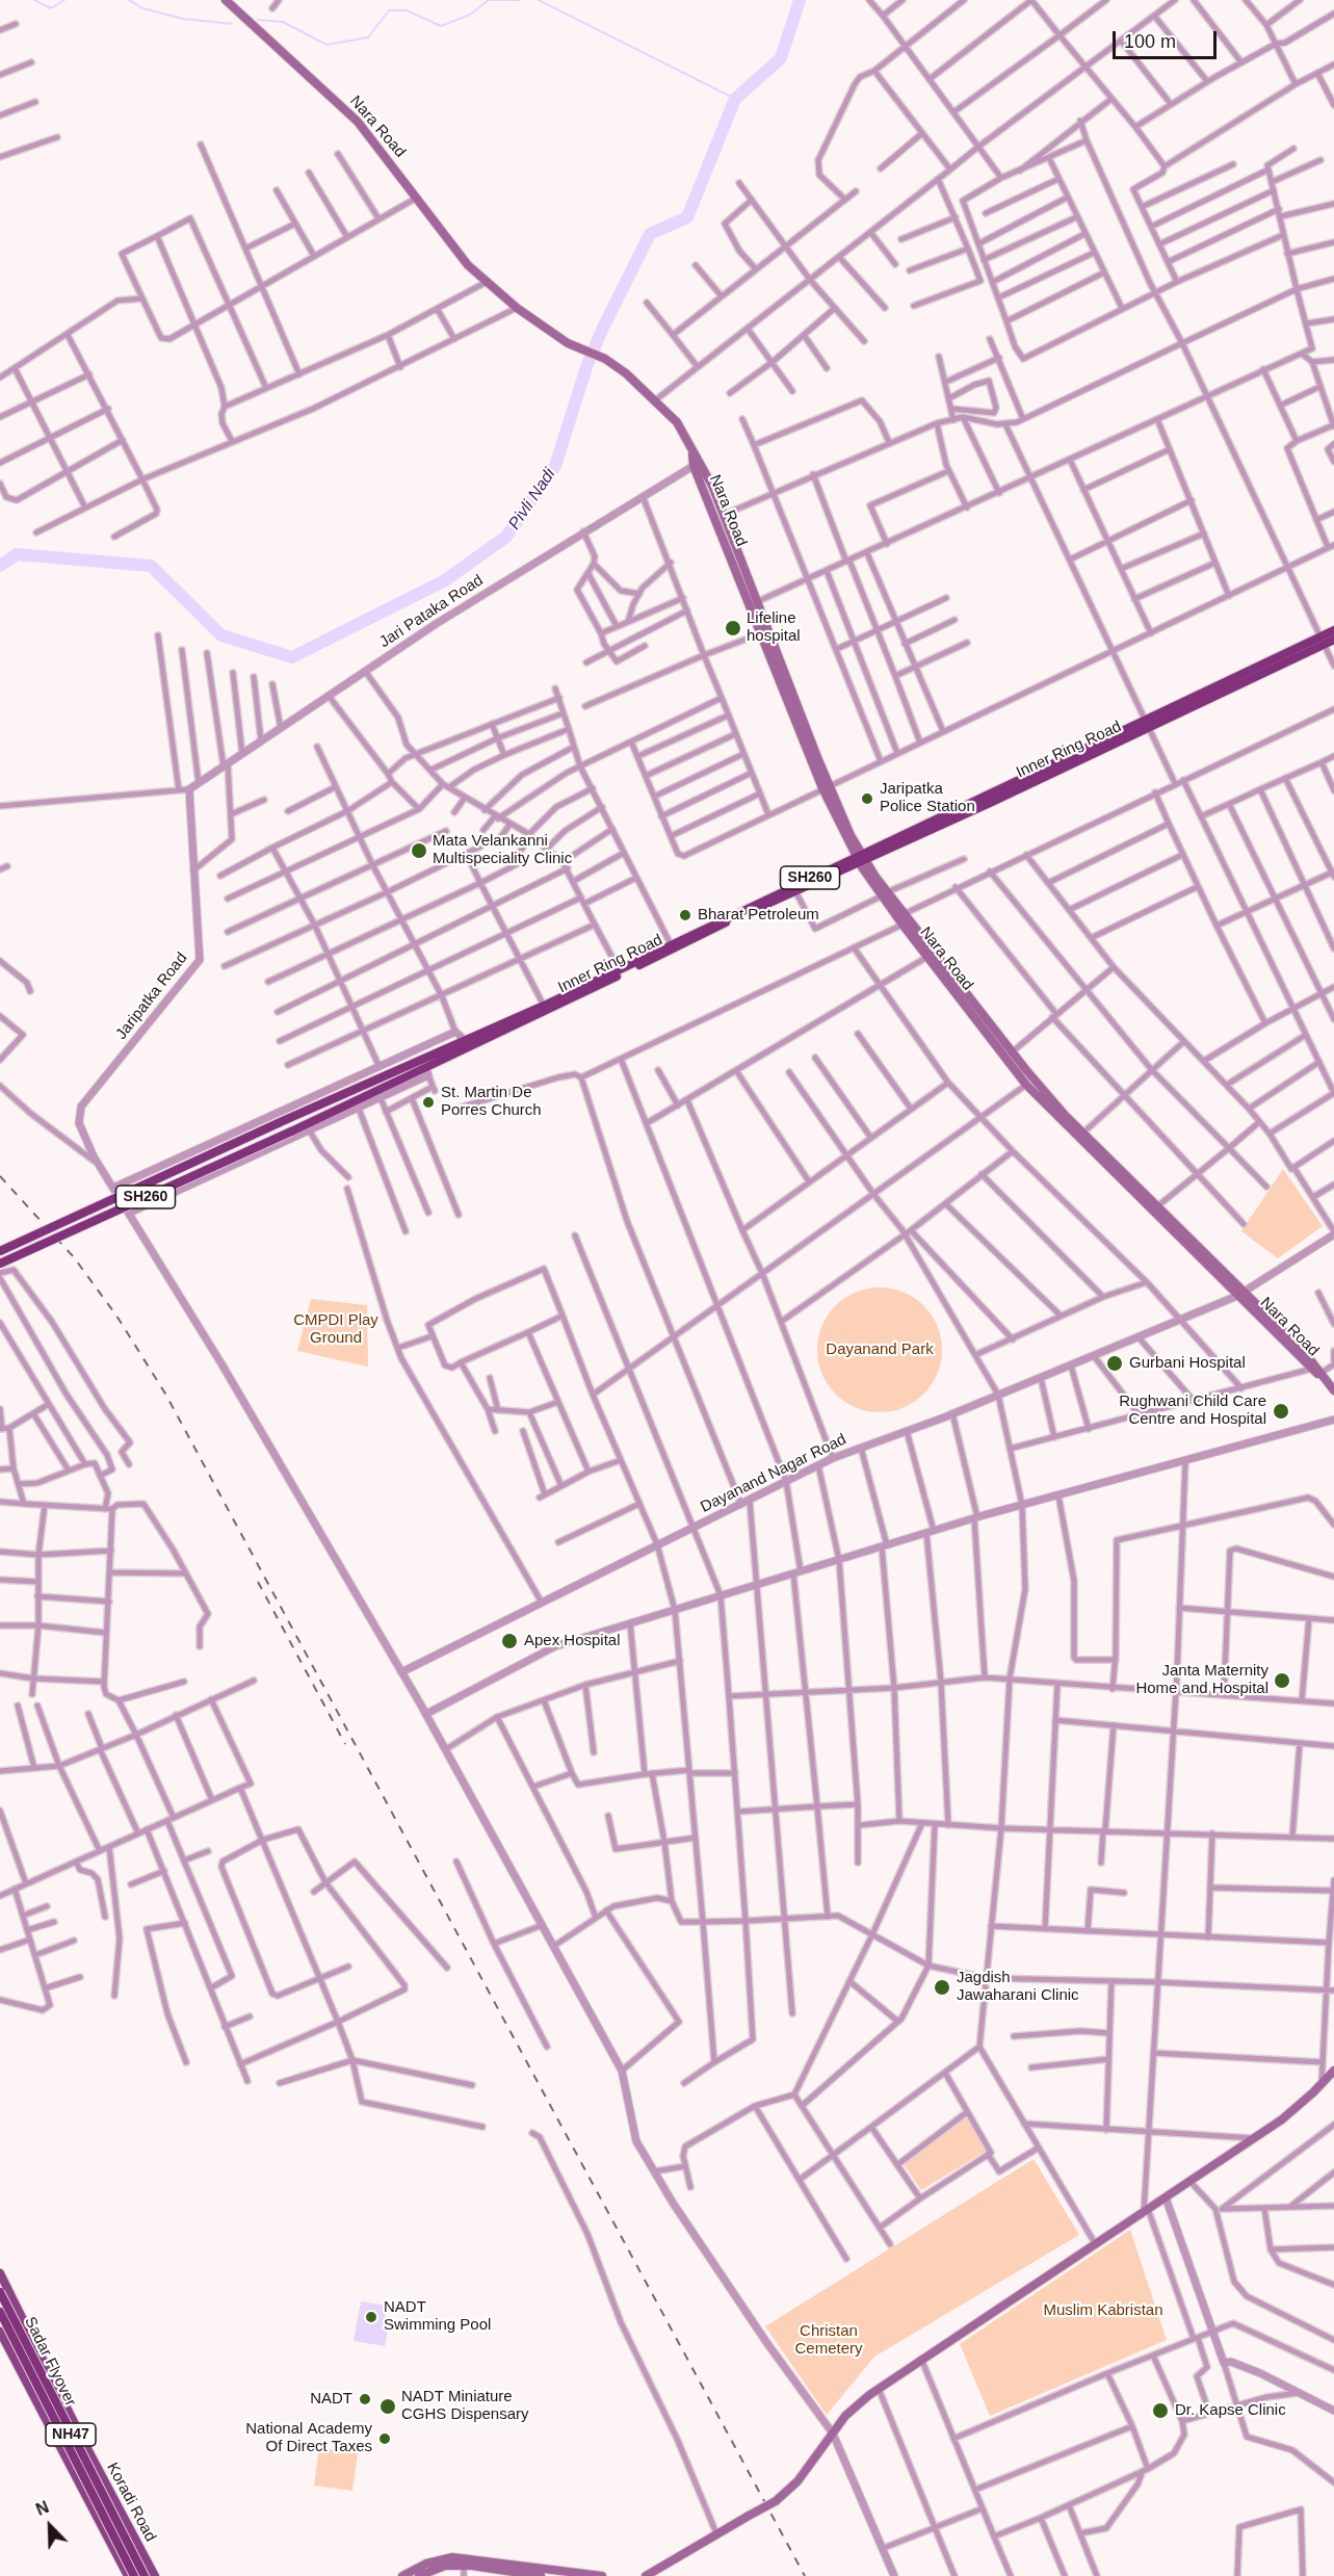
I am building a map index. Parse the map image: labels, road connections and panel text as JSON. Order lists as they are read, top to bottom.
{
  "streets": {
    "highway": [
      "Inner Ring Road",
      "SH260",
      "Sadar Flyover",
      "NH47"
    ],
    "main road": ["Nara Road", "Koradi Road"],
    "street": ["Jari Pataka Road", "Jaripatka Road", "Dayanand Nagar Road"]
  },
  "crossings": [
    ["Nara Road", "Jari Pataka Road"],
    ["Nara Road", "Inner Ring Road"],
    ["Nara Road", "Dayanand Nagar Road"],
    ["Jari Pataka Road", "Jaripatka Road"],
    ["Jaripatka Road", "Dayanand Nagar Road"]
  ],
  "water": ["Pivli Nadi"],
  "parks": [
    "CMPDI Play Ground",
    "Dayanand Park",
    "Muslim Kabristan",
    "Christan Cemetery"
  ],
  "places": [
    "Lifeline hospital",
    "Jaripatka Police Station",
    "Mata Velankanni Multispeciality Clinic",
    "Bharat Petroleum",
    "St. Martin De Porres Church",
    "Gurbani Hospital",
    "Rughwani Child Care Centre and Hospital",
    "Apex Hospital",
    "Janta Maternity Home and Hospital",
    "Jagdish Jawaharani Clinic",
    "NADT Swimming Pool",
    "NADT",
    "NADT Miniature CGHS Dispensary",
    "Dr. Kapse Clinic",
    "National Academy Of Direct Taxes"
  ],
  "scale_bar": "100 m",
  "north": "top left"
}
